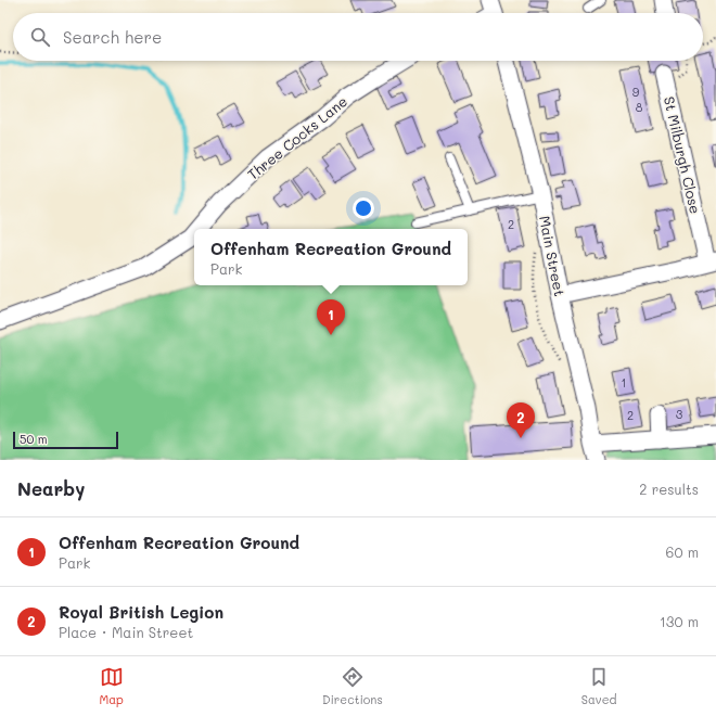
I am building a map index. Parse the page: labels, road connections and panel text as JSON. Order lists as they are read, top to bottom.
{
  "streets": {
    "street": ["Three Cocks Lane", "St Milburgh Close", "Main Street"]
  },
  "crossings": [
    ["St Milburgh Close", "Main Street"]
  ],
  "house_numbers": [
    "9",
    "8",
    "2",
    "1",
    "3",
    "2"
  ],
  "scale_bar": "50 m",
  "page": {
    "search": "Search here",
    "popup": ["Offenham Recreation Ground", "Park"],
    "pins": ["1", "2"],
    "scale": "50 m",
    "heading": ["Nearby", "2 results"],
    "list": [
      {
        "mark": "1",
        "name": "Offenham Recreation Ground",
        "note": "Park",
        "value": "60 m"
      },
      {
        "mark": "2",
        "name": "Royal British Legion",
        "note": "Place · Main Street",
        "value": "130 m"
      }
    ],
    "nav": ["Map", "Directions", "Saved"]
  }
}
